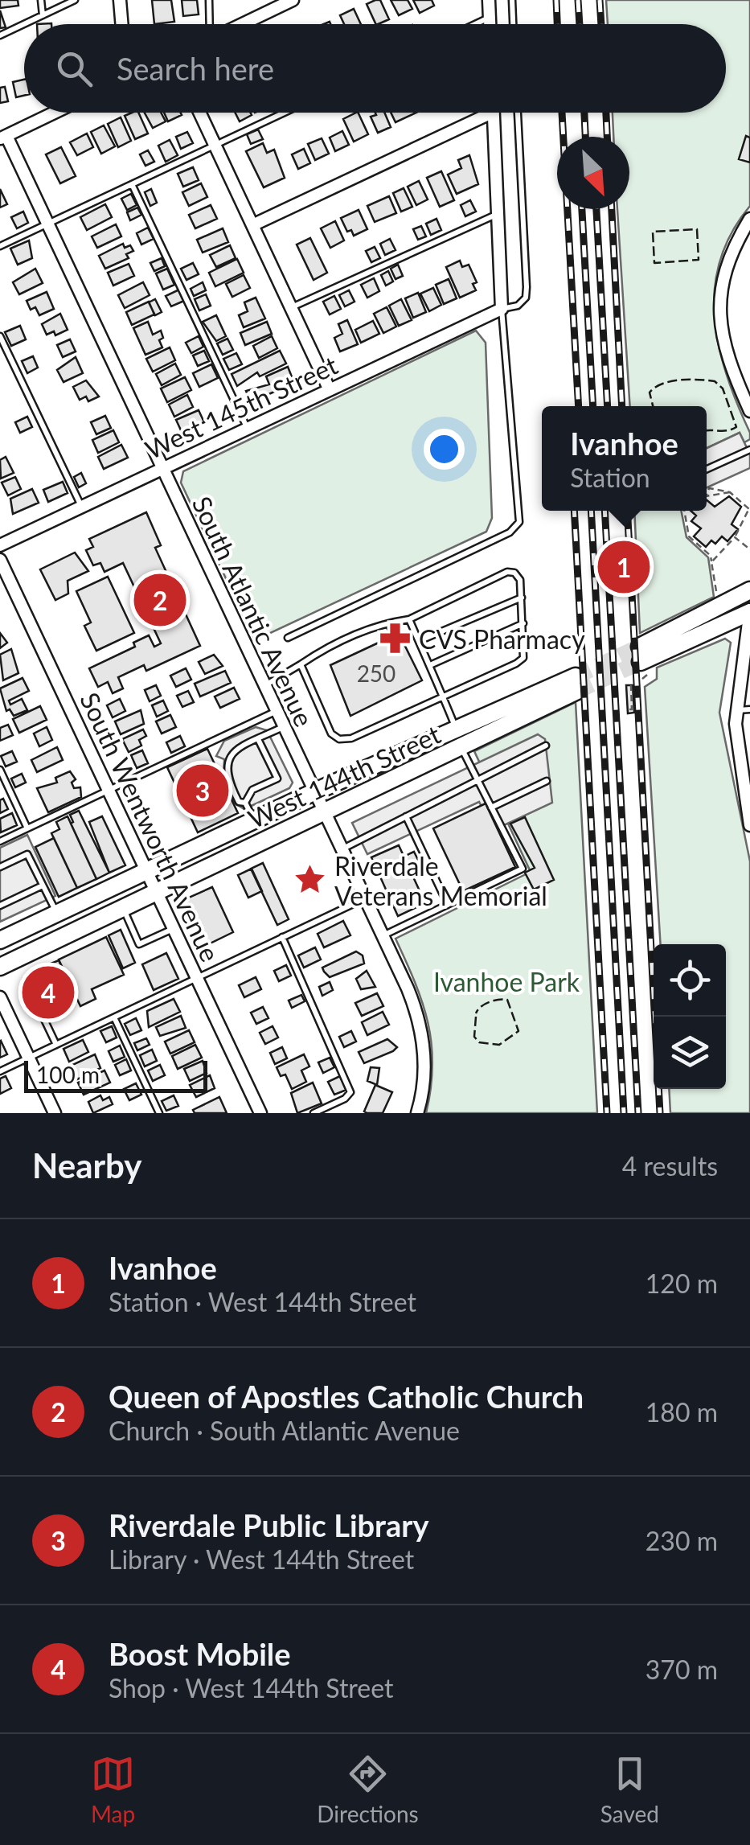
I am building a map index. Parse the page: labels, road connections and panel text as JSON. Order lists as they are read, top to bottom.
{
  "streets": {
    "street": [
      "West 145th Street",
      "South Atlantic Avenue",
      "West 144th Street",
      "South Wentworth Avenue"
    ]
  },
  "crossings": [
    ["West 145th Street", "South Atlantic Avenue"],
    ["South Atlantic Avenue", "West 144th Street"],
    ["West 144th Street", "South Wentworth Avenue"]
  ],
  "parks": ["Ivanhoe Park"],
  "places": {
    "pharmacy": ["CVS Pharmacy"],
    "place": ["Riverdale Veterans Memorial"]
  },
  "house_numbers": ["250"],
  "scale_bar": "100 m",
  "north": "bottom right",
  "page": {
    "search": "Search here",
    "popup": ["Ivanhoe", "Station"],
    "pins": [
      "1",
      "2",
      "3",
      "4"
    ],
    "scale": "100 m",
    "heading": ["Nearby", "4 results"],
    "list": [
      {
        "mark": "1",
        "name": "Ivanhoe",
        "note": "Station · West 144th Street",
        "value": "120 m"
      },
      {
        "mark": "2",
        "name": "Queen of Apostles Catholic Church",
        "note": "Church · South Atlantic Avenue",
        "value": "180 m"
      },
      {
        "mark": "3",
        "name": "Riverdale Public Library",
        "note": "Library · West 144th Street",
        "value": "230 m"
      },
      {
        "mark": "4",
        "name": "Boost Mobile",
        "note": "Shop · West 144th Street",
        "value": "370 m"
      }
    ],
    "nav": ["Map", "Directions", "Saved"]
  }
}
